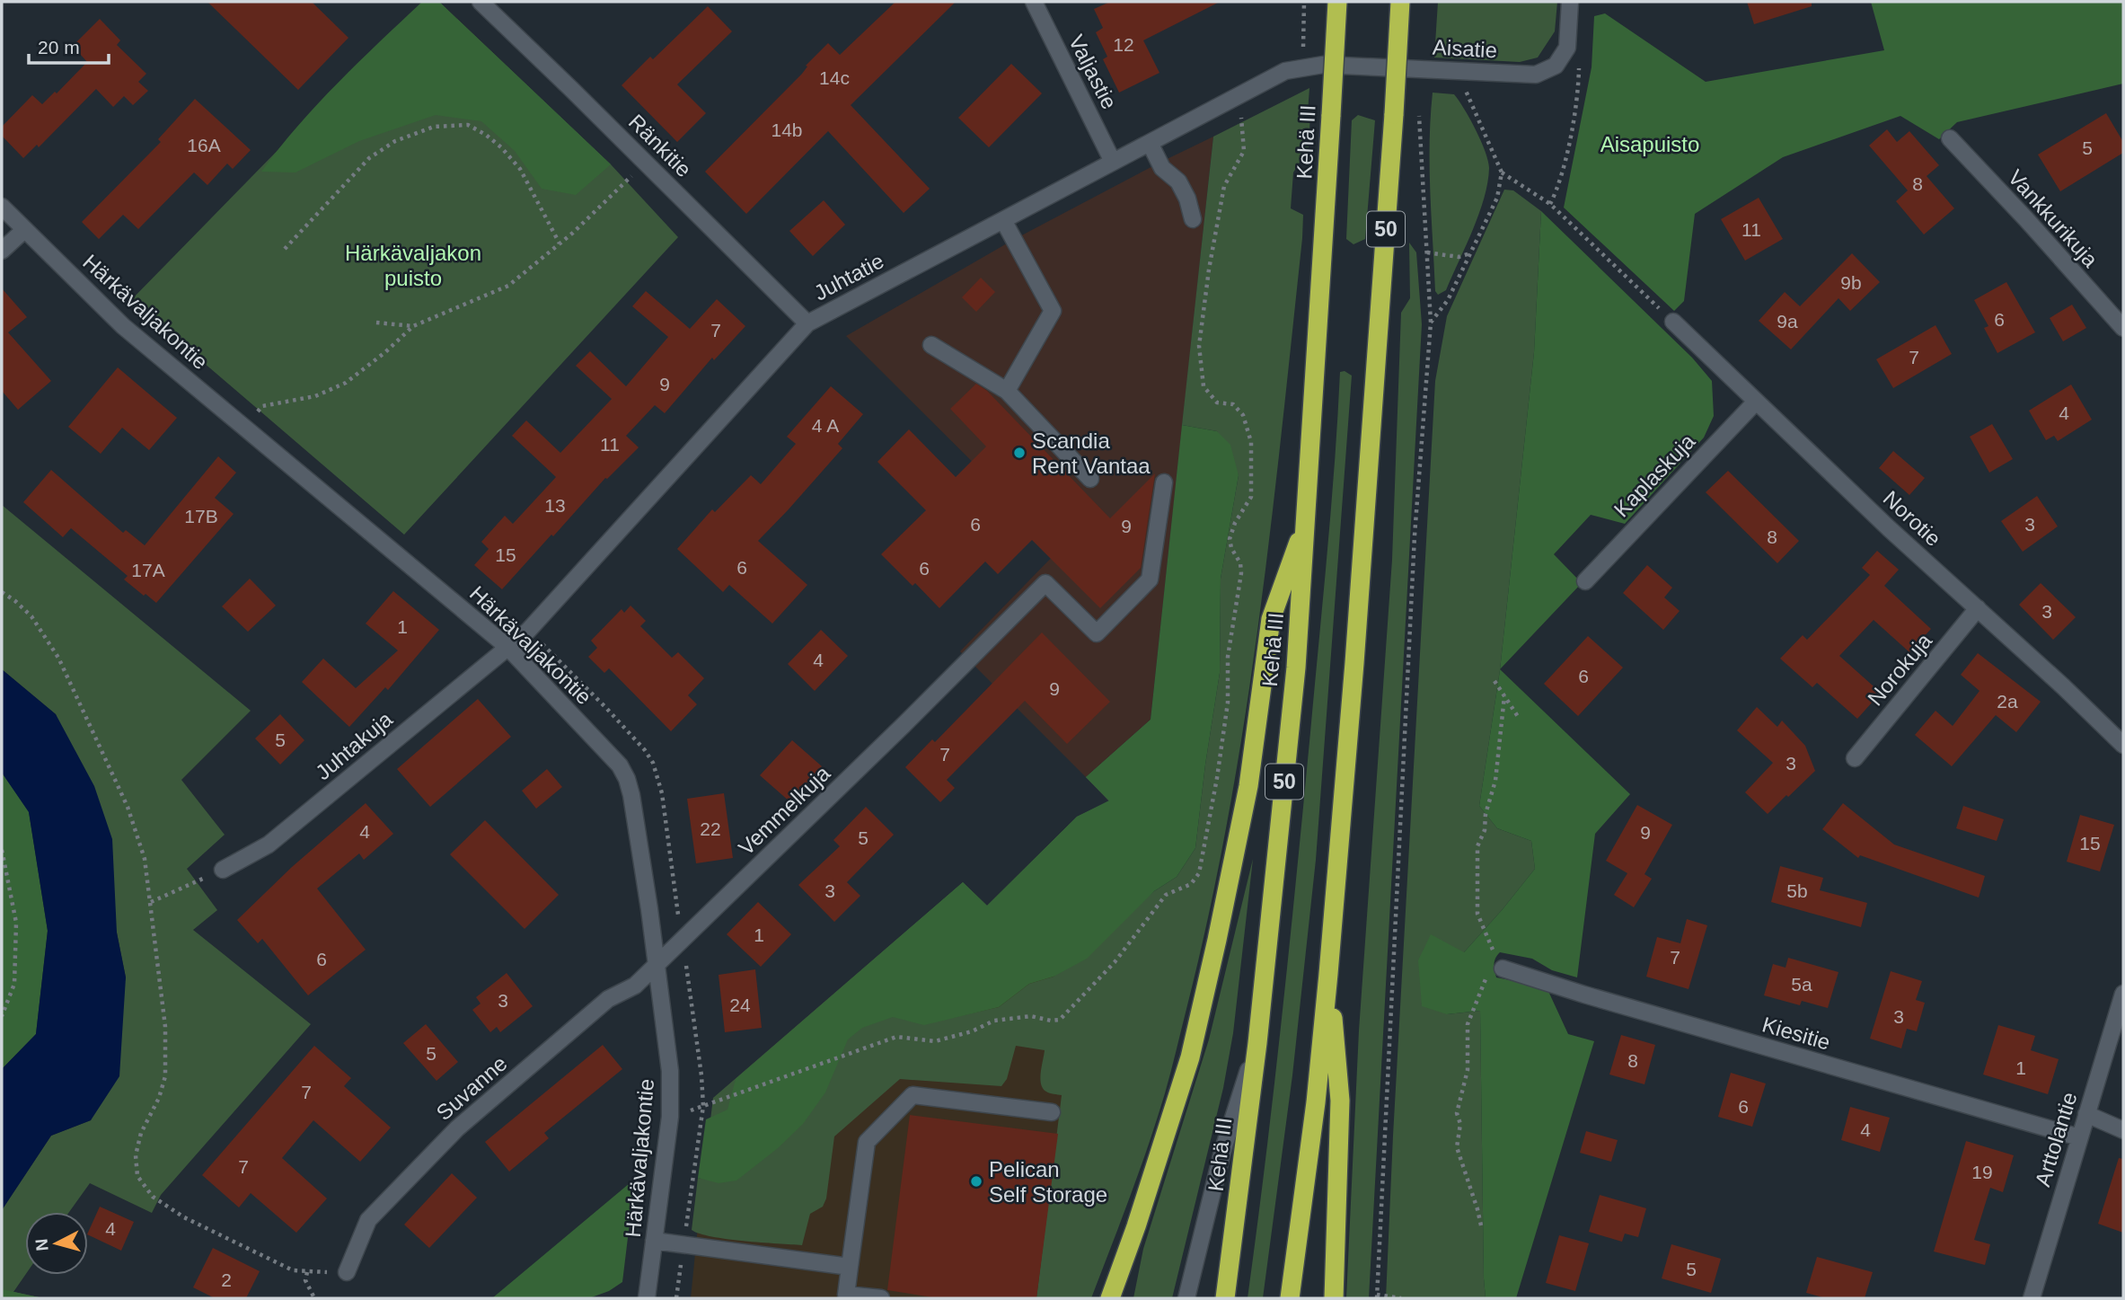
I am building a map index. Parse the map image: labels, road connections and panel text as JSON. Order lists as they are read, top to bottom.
{
  "streets": {
    "highway": ["Kehä III", "50"],
    "street": [
      "Aisatie",
      "Valjastie",
      "Ränkitie",
      "Vankkurikuja",
      "Juhtatie",
      "Härkävaljakontie",
      "Kaplaskuja",
      "Norotie",
      "Norokuja",
      "Juhtakuja",
      "Vemmelkuja",
      "Kiesitie",
      "Suvanne",
      "Arttolantie"
    ]
  },
  "crossings": [
    ["Aisatie", "Juhtatie"],
    ["Valjastie", "Juhtatie"],
    ["Ränkitie", "Juhtatie"],
    ["Juhtatie", "Härkävaljakontie"],
    ["Juhtatie", "Juhtakuja"],
    ["Härkävaljakontie", "Juhtakuja"],
    ["Härkävaljakontie", "Vemmelkuja"],
    ["Härkävaljakontie", "Suvanne"],
    ["Kaplaskuja", "Norotie"],
    ["Norotie", "Norokuja"],
    ["Vemmelkuja", "Suvanne"],
    ["Kiesitie", "Arttolantie"]
  ],
  "parks": ["Aisapuisto", "Härkävaljakon puisto"],
  "places": ["Scandia Rent Vantaa", "Pelican Self Storage"],
  "house_numbers": [
    "12",
    "14c",
    "14b",
    "16A",
    "5",
    "8",
    "11",
    "9b",
    "6",
    "9a",
    "7",
    "7",
    "9",
    "4",
    "4 A",
    "11",
    "13",
    "17B",
    "6",
    "3",
    "9",
    "8",
    "15",
    "6",
    "6",
    "17A",
    "3",
    "1",
    "4",
    "6",
    "9",
    "2a",
    "5",
    "7",
    "3",
    "22",
    "4",
    "9",
    "5",
    "15",
    "3",
    "5b",
    "1",
    "7",
    "6",
    "5a",
    "3",
    "24",
    "3",
    "5",
    "8",
    "1",
    "7",
    "6",
    "4",
    "7",
    "19",
    "4",
    "5",
    "2"
  ],
  "scale_bar": "20 m",
  "north": "left"
}
